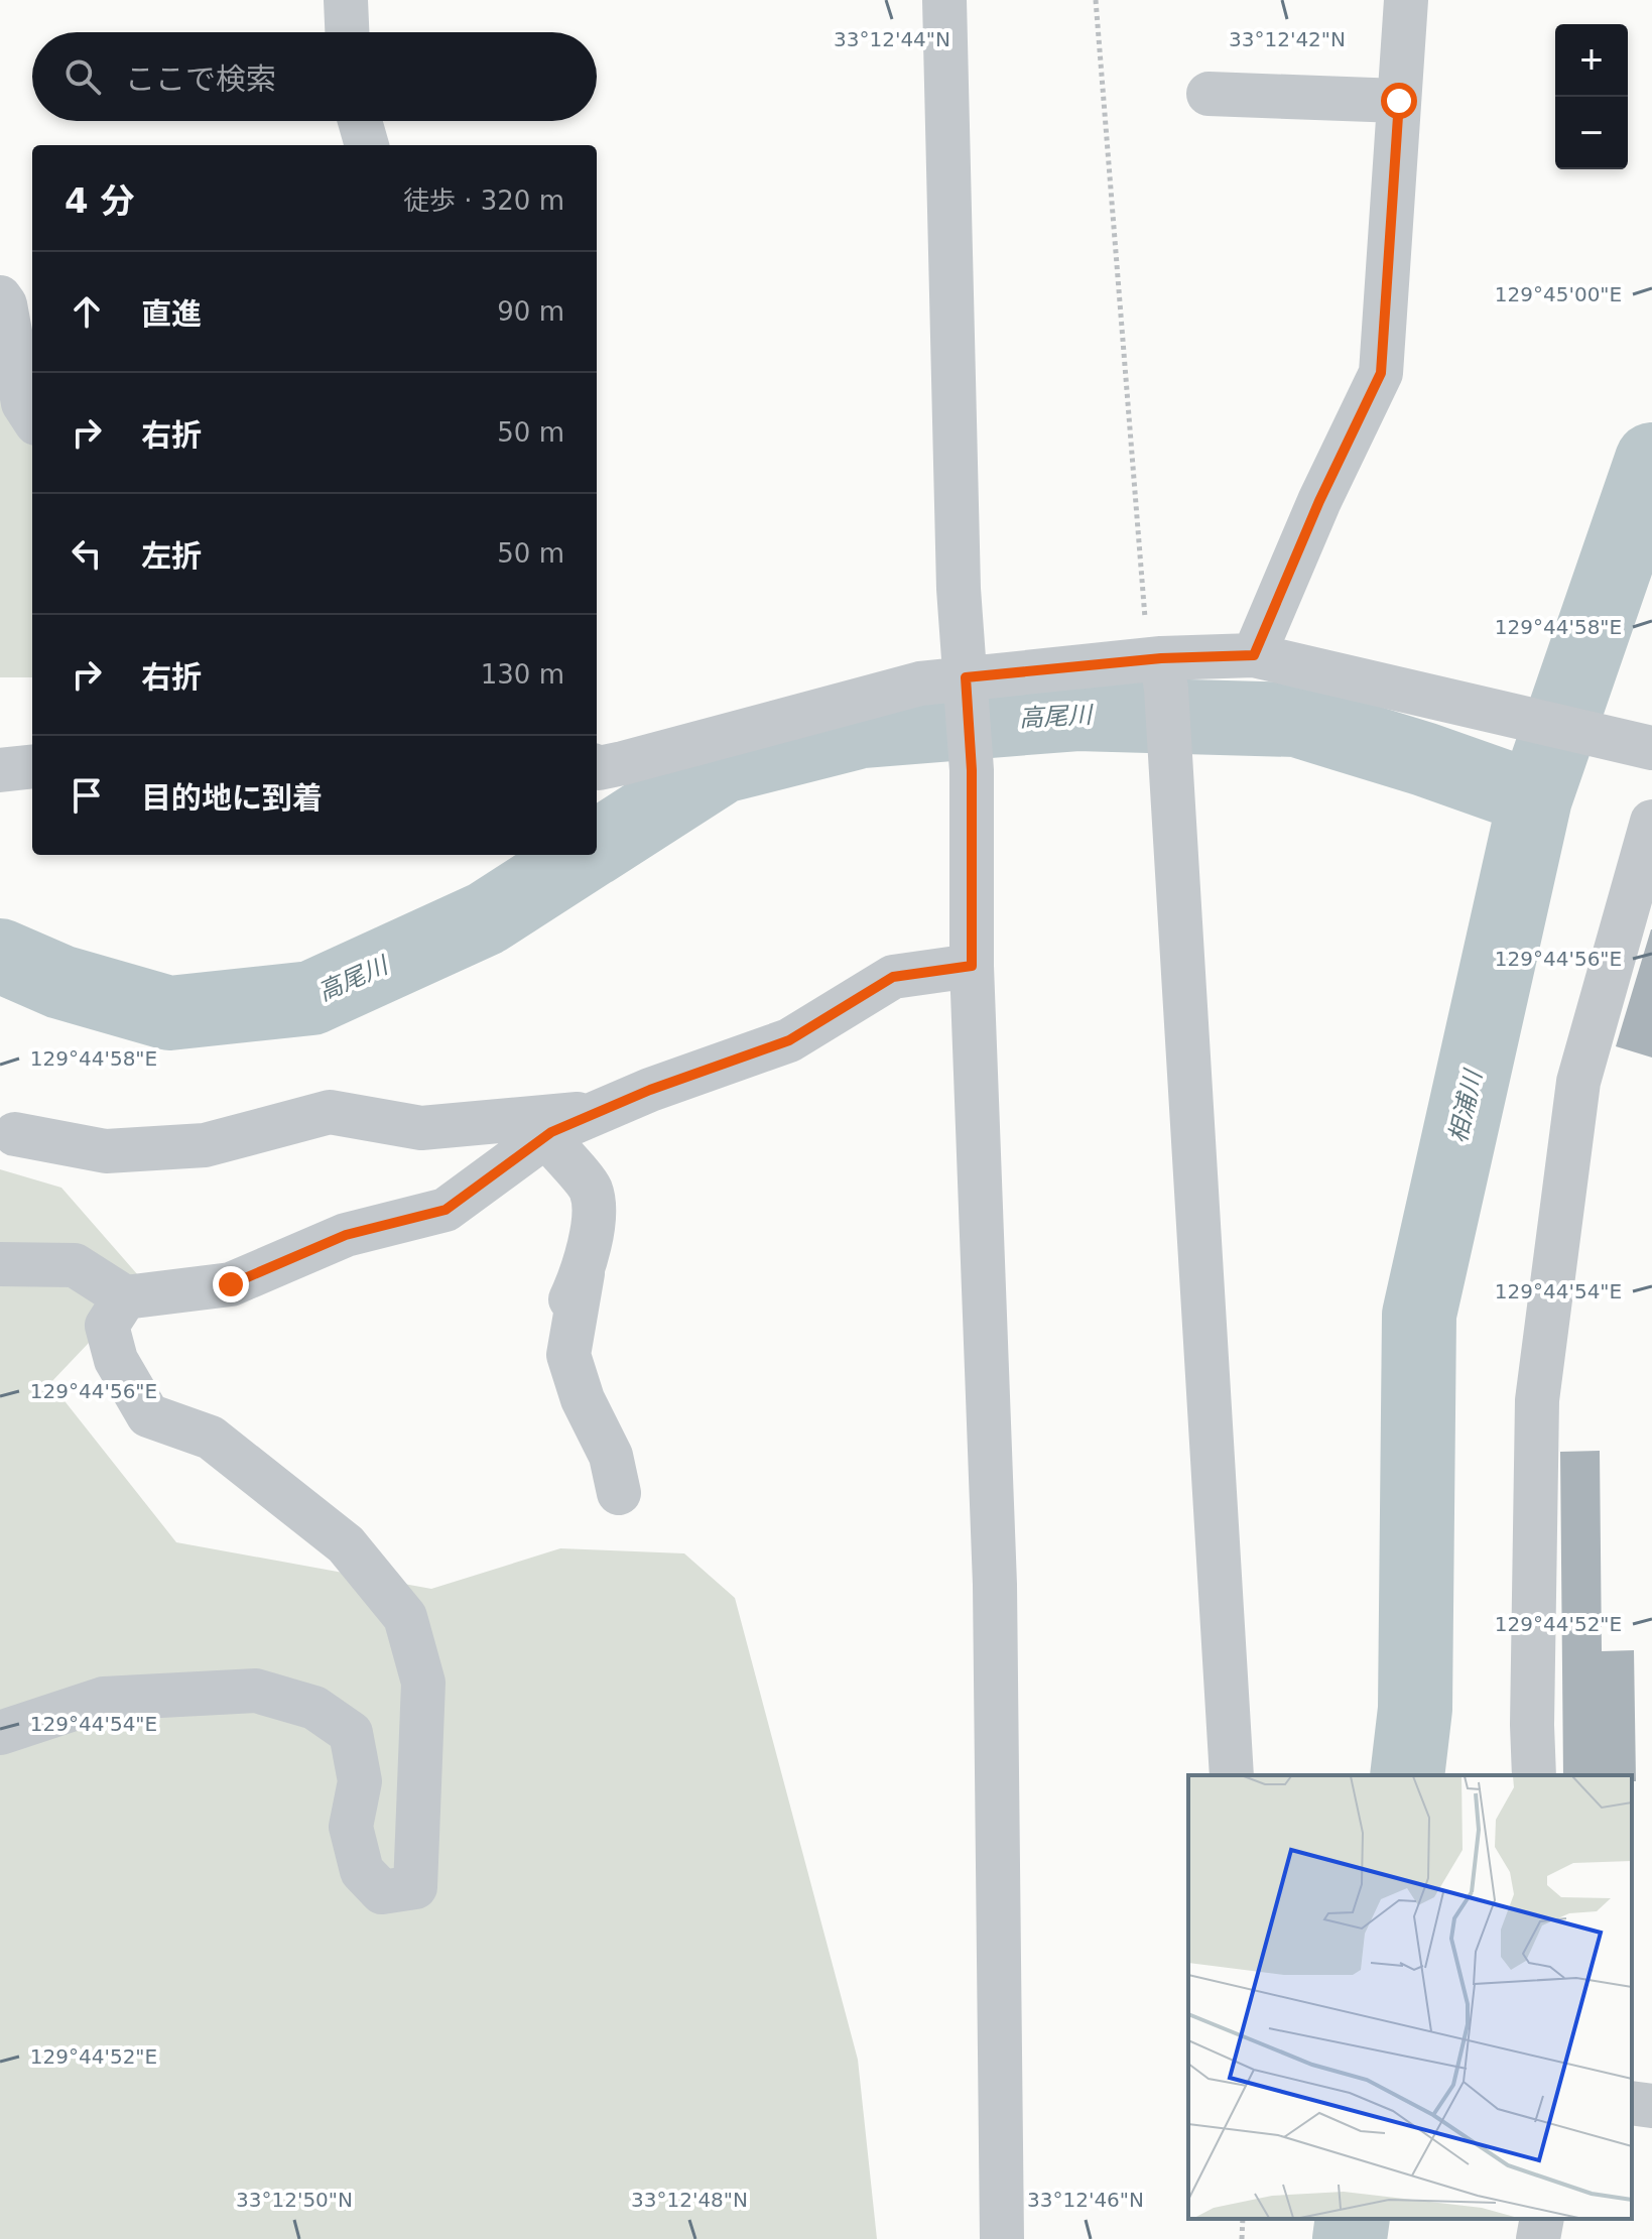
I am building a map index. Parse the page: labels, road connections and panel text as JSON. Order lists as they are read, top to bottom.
{
  "water": ["高尾川", "相浦川"],
  "page": {
    "map_buttons": ["+", "−"],
    "search": "ここで検索",
    "heading": ["4 分", "徒歩 · 320 m"],
    "list": [
      ["直進", "90 m"],
      ["右折", "50 m"],
      ["左折", "50 m"],
      ["右折", "130 m"],
      "目的地に到着"
    ]
  },
  "coordinates": [
    "33°12'44\"N",
    "33°12'42\"N",
    "129°45'00\"E",
    "129°44'58\"E",
    "129°44'56\"E",
    "129°44'54\"E",
    "129°44'52\"E",
    "33°12'50\"N",
    "33°12'48\"N",
    "33°12'46\"N"
  ]
}
